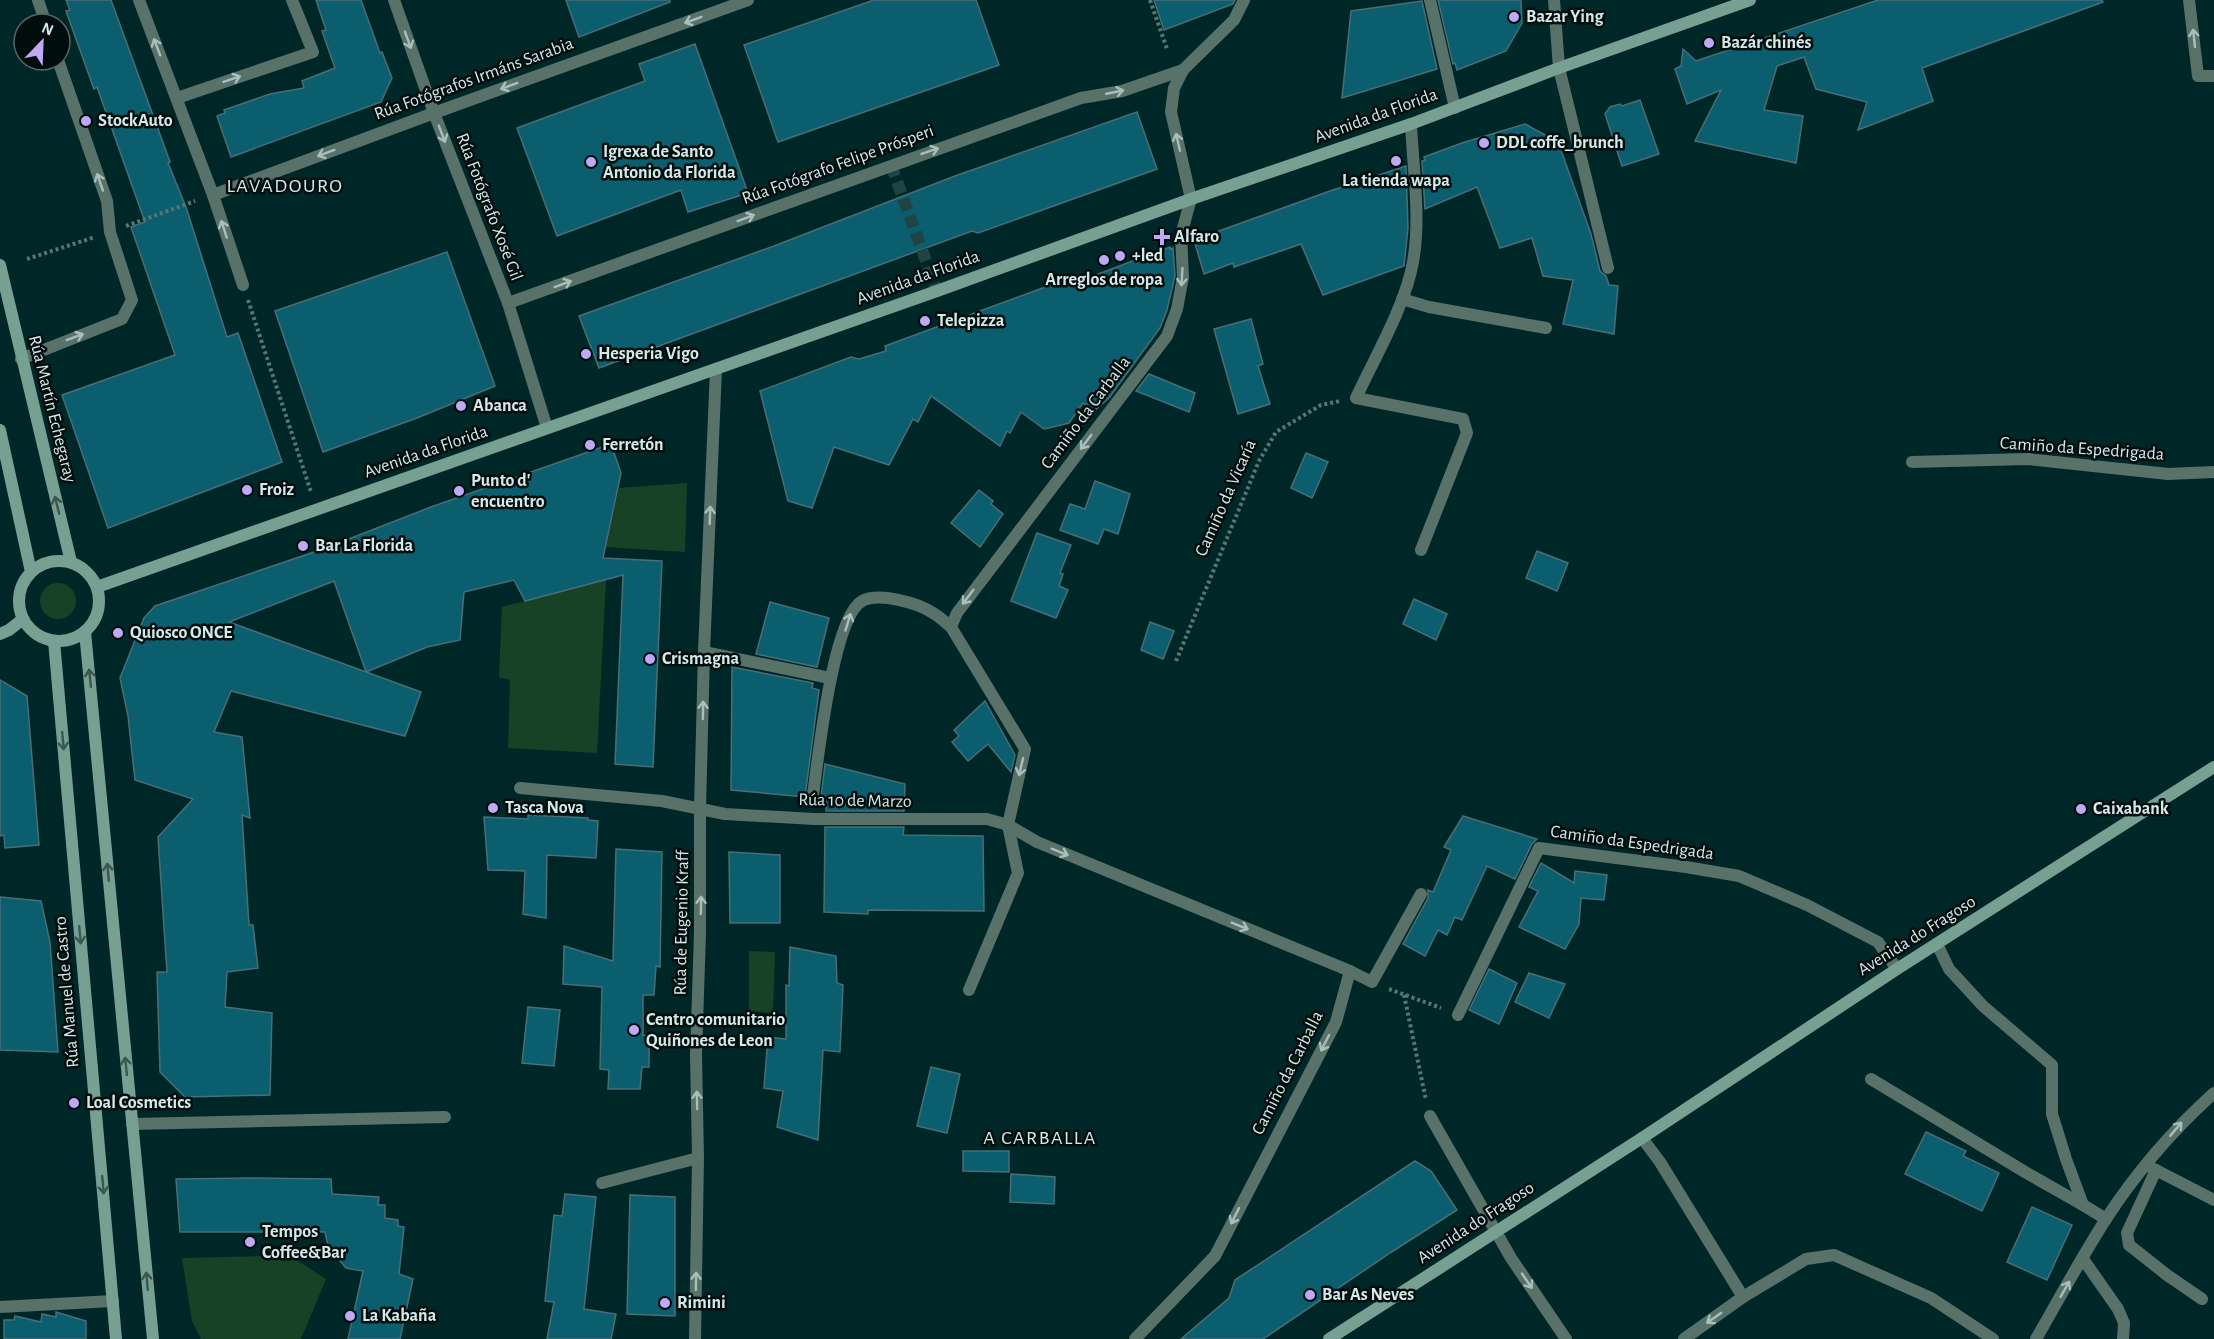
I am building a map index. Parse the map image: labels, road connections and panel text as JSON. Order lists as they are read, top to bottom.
{
  "streets": {
    "main road": [
      "Avenida da Florida",
      "Rúa Martín Echegaray",
      "Avenida do Fragoso",
      "Rúa Manuel de Castro"
    ],
    "street": [
      "Rúa Fotógrafos Irmáns Sarabia",
      "Rúa Fotógrafo Felipe Prósperi",
      "Rúa Fotógrafo Xosé Gil",
      "Camiño da Carballa",
      "Camiño da Espedrigada",
      "Rúa 10 de Marzo",
      "Rúa de Eugenio Kraff"
    ],
    "path": ["Camiño da Vicaría"]
  },
  "crossings": [
    ["Rúa Fotógrafos Irmáns Sarabia", "Rúa Fotógrafo Xosé Gil"],
    ["Avenida da Florida", "Rúa Fotógrafo Xosé Gil"],
    ["Avenida da Florida", "Rúa Martín Echegaray"],
    ["Avenida da Florida", "Camiño da Carballa"],
    ["Avenida da Florida", "Rúa de Eugenio Kraff"],
    ["Avenida da Florida", "Rúa Manuel de Castro"],
    ["Rúa Fotógrafo Felipe Prósperi", "Rúa Fotógrafo Xosé Gil"],
    ["Rúa Martín Echegaray", "Rúa Manuel de Castro"],
    ["Camiño da Espedrigada", "Avenida do Fragoso"],
    ["Rúa 10 de Marzo", "Rúa de Eugenio Kraff"]
  ],
  "one_way": [
    "Rúa Fotógrafos Irmáns Sarabia",
    "Rúa Fotógrafo Felipe Prósperi",
    "Rúa Fotógrafo Xosé Gil",
    "Camiño da Carballa",
    "Rúa de Eugenio Kraff"
  ],
  "districts": ["LAVADOURO", "A CARBALLA"],
  "places": {
    "other": [
      "Bazar Ying",
      "Bazár chinés",
      "StockAuto",
      "DDL coffe_brunch",
      "La tienda wapa",
      "Igrexa de Santo Antonio da Florida",
      "+led",
      "Arreglos de ropa",
      "Telepizza",
      "Hesperia Vigo",
      "Abanca",
      "Ferretón",
      "Froiz",
      "Punto d' encuentro",
      "Bar La Florida",
      "Quiosco ONCE",
      "Crismagna",
      "Tasca Nova",
      "Caixabank",
      "Centro comunitario Quiñones de Leon",
      "Loal Cosmetics",
      "Tempos Coffee&Bar",
      "Bar As Neves",
      "Rimini",
      "La Kabaña"
    ],
    "health": ["Alfaro"]
  },
  "north": "top right"
}
